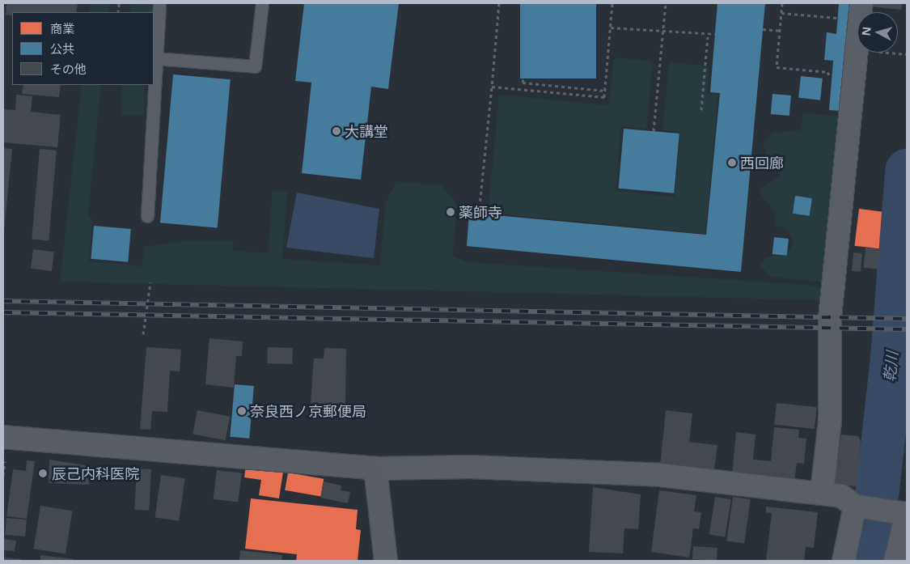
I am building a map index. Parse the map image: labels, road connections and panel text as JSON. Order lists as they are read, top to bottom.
{
  "water": ["乾川"],
  "places": [
    "大講堂",
    "西回廊",
    "薬師寺",
    "奈良西ノ京郵便局",
    "辰己内科医院"
  ],
  "legend": ["商業", "公共", "その他"],
  "north": "left"
}
